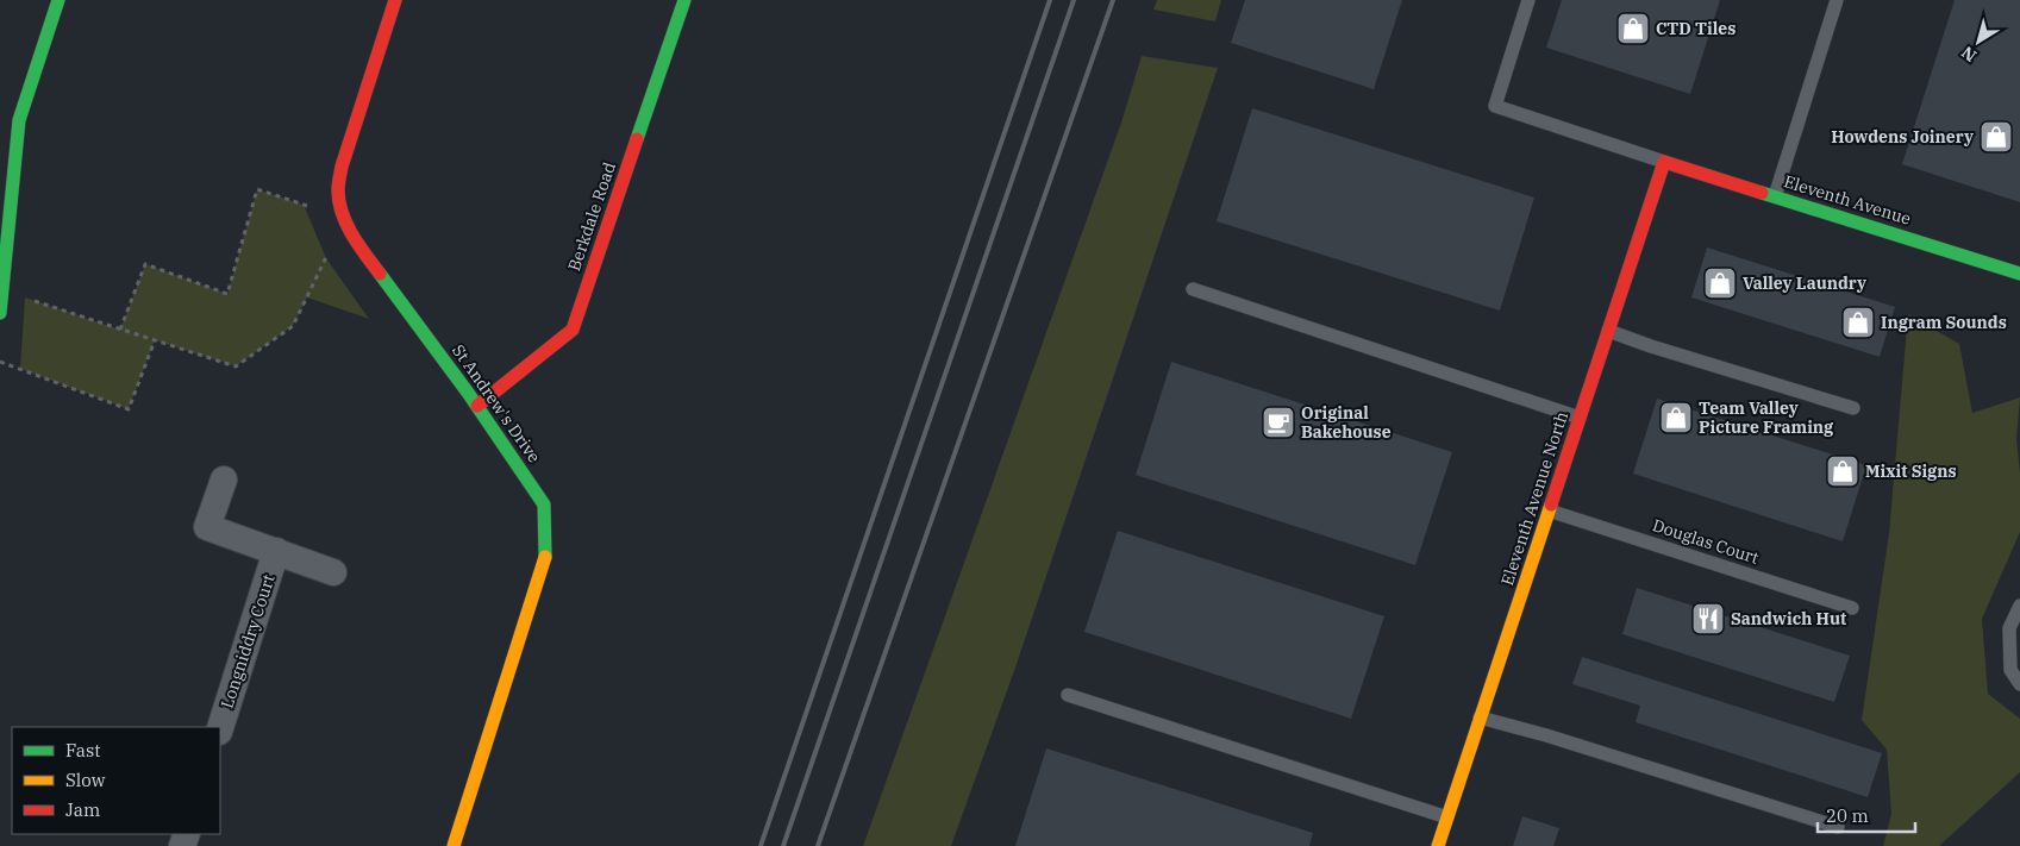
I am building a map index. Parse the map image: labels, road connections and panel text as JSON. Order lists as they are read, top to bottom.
{
  "streets": {
    "street": [
      "Eleventh Avenue",
      "Berkdale Road",
      "St Andrew's Drive",
      "Eleventh Avenue North",
      "Longniddry Court"
    ],
    "lane": ["Douglas Court"]
  },
  "crossings": [
    ["Eleventh Avenue", "Eleventh Avenue North"],
    ["Berkdale Road", "St Andrew's Drive"],
    ["Eleventh Avenue North", "Douglas Court"]
  ],
  "places": {
    "shop": [
      "CTD Tiles",
      "Howdens Joinery",
      "Valley Laundry",
      "Ingram Sounds",
      "Team Valley Picture Framing",
      "Mixit Signs"
    ],
    "cafe": ["Original Bakehouse"],
    "restaurant": ["Sandwich Hut"]
  },
  "legend": ["Fast", "Slow", "Jam"],
  "scale_bar": "20 m",
  "north": "bottom left"
}
